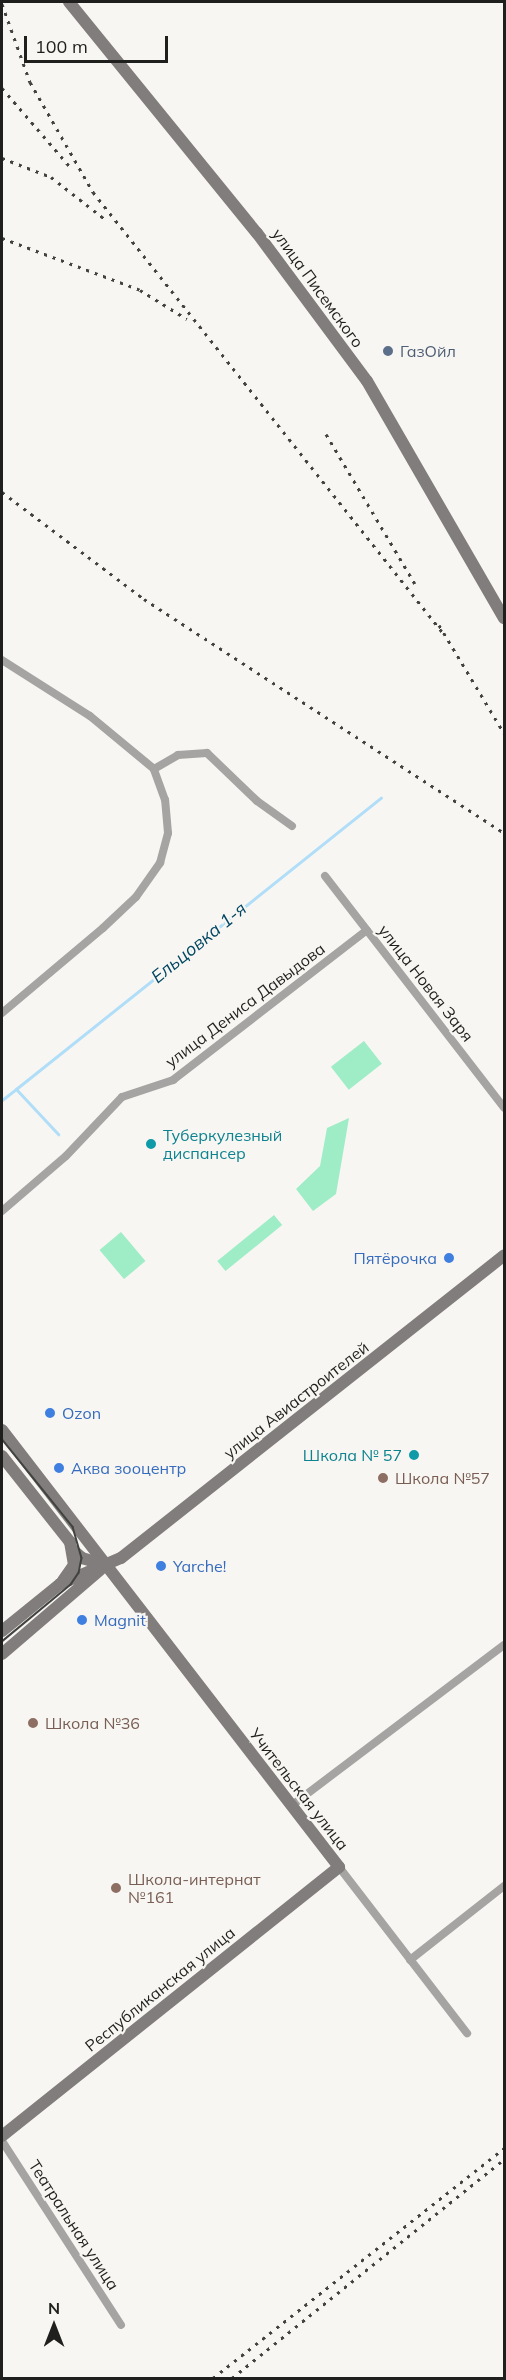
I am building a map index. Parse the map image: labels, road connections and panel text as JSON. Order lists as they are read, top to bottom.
{
  "streets": {
    "street": [
      "улица Писемского",
      "улица Новая Заря",
      "улица Дениса Давыдова",
      "улица Авиастроителей",
      "Учительская улица",
      "Республиканская улица",
      "Театральная улица"
    ]
  },
  "crossings": [
    ["улица Новая Заря", "улица Дениса Давыдова"],
    ["улица Авиастроителей", "Учительская улица"],
    ["Учительская улица", "Республиканская улица"]
  ],
  "water": ["Ельцовка 1-я"],
  "places": [
    "ГазОйл",
    "Туберкулезный диспансер",
    "Пятёрочка",
    "Ozon",
    "Школа № 57",
    "Аква зооцентр",
    "Школа №57",
    "Yarche!",
    "Magnit",
    "Школа №36",
    "Школа-интернат №161"
  ],
  "scale_bar": "100 m",
  "north": "top"
}
